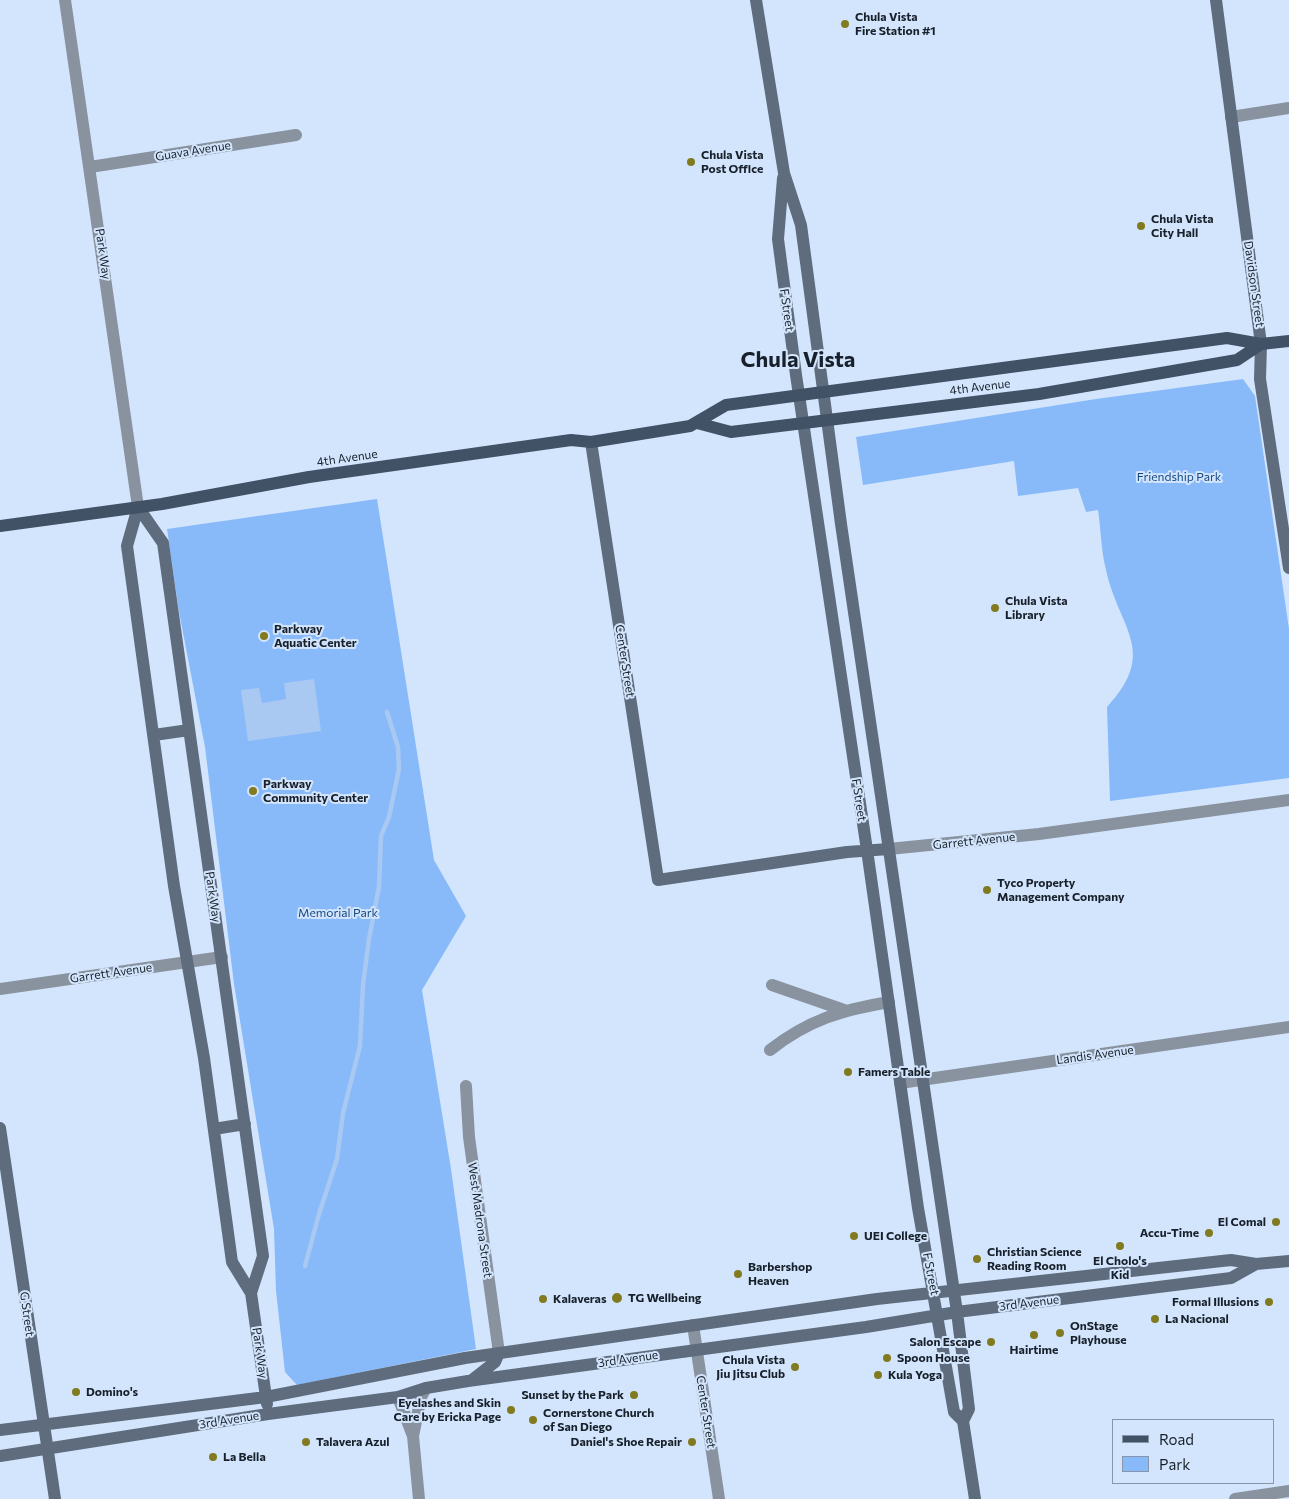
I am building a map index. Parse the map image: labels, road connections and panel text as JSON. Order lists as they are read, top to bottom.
{
  "streets": {
    "main road": [
      "Park Way",
      "Davidson Street",
      "F Street",
      "4th Avenue",
      "Center Street",
      "Garrett Avenue",
      "3rd Avenue",
      "G Street"
    ],
    "street": ["Guava Avenue", "Landis Avenue", "West Madrona Street"]
  },
  "crossings": [
    ["Guava Avenue", "Park Way"],
    ["Park Way", "4th Avenue"],
    ["Park Way", "Garrett Avenue"],
    ["Park Way", "3rd Avenue"],
    ["Davidson Street", "4th Avenue"],
    ["F Street", "4th Avenue"],
    ["F Street", "Garrett Avenue"],
    ["F Street", "Landis Avenue"],
    ["F Street", "3rd Avenue"],
    ["4th Avenue", "Center Street"],
    ["Center Street", "Garrett Avenue"],
    ["Center Street", "3rd Avenue"],
    ["West Madrona Street", "3rd Avenue"],
    ["3rd Avenue", "G Street"]
  ],
  "districts": ["Chula Vista"],
  "parks": ["Friendship Park", "Memorial Park"],
  "places": [
    "Chula Vista Fire Station #1",
    "Chula Vista Post Office",
    "Chula Vista City Hall",
    "Chula Vista Library",
    "Parkway Aquatic Center",
    "Parkway Community Center",
    "Tyco Property Management Company",
    "Famers Table",
    "El Comal",
    "Accu-Time",
    "UEI College",
    "El Cholo's Kid",
    "Christian Science Reading Room",
    "Barbershop Heaven",
    "TG Wellbeing",
    "Kalaveras",
    "Formal Illusions",
    "La Nacional",
    "OnStage Playhouse",
    "Hairtime",
    "Salon Escape",
    "Spoon House",
    "Chula Vista Jiu Jitsu Club",
    "Kula Yoga",
    "Domino's",
    "Sunset by the Park",
    "Eyelashes and Skin Care by Ericka Page",
    "Cornerstone Church of San Diego",
    "Talavera Azul",
    "Daniel's Shoe Repair",
    "La Bella"
  ],
  "legend": ["Road", "Park"]
}
